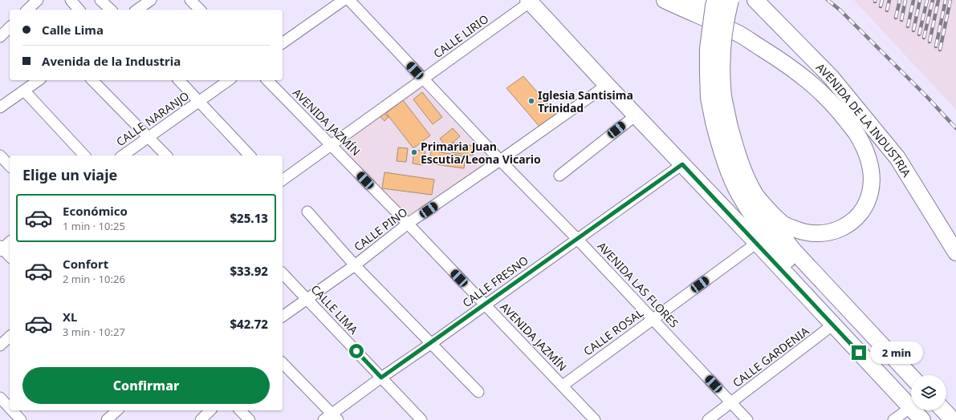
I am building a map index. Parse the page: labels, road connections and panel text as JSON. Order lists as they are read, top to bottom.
{
  "streets": {
    "highway": ["AVENIDA DE LA INDUSTRIA"],
    "street": [
      "CALLE LIRIO",
      "CALLE NARANJO",
      "AVENIDA JAZMÍN",
      "CALLE PINO",
      "CALLE FRESNO",
      "AVENIDA LAS FLORES",
      "CALLE LIMA",
      "CALLE ROSAL",
      "CALLE GARDENIA"
    ]
  },
  "crossings": [
    ["CALLE LIRIO", "AVENIDA JAZMÍN"],
    ["CALLE LIRIO", "AVENIDA LAS FLORES"],
    ["AVENIDA JAZMÍN", "CALLE PINO"],
    ["AVENIDA JAZMÍN", "CALLE FRESNO"],
    ["AVENIDA JAZMÍN", "CALLE ROSAL"],
    ["CALLE PINO", "AVENIDA LAS FLORES"],
    ["CALLE PINO", "CALLE LIMA"],
    ["CALLE FRESNO", "AVENIDA LAS FLORES"],
    ["CALLE FRESNO", "CALLE LIMA"],
    ["AVENIDA LAS FLORES", "CALLE ROSAL"],
    ["AVENIDA LAS FLORES", "CALLE GARDENIA"]
  ],
  "places": ["Iglesia Santisima Trinidad", "Primaria Juan Escutia/Leona Vicario"],
  "page": {
    "banner": ["Calle Lima", "Avenida de la Industria"],
    "heading": "Elige un viaje",
    "list": [
      {
        "name": "Económico",
        "note": "1 min · 10:25",
        "value": "$25.13"
      },
      {
        "name": "Confort",
        "note": "2 min · 10:26",
        "value": "$33.92"
      },
      {
        "name": "XL",
        "note": "3 min · 10:27",
        "value": "$42.72"
      }
    ],
    "bubble": "2 min",
    "buttons": "Confirmar"
  }
}
